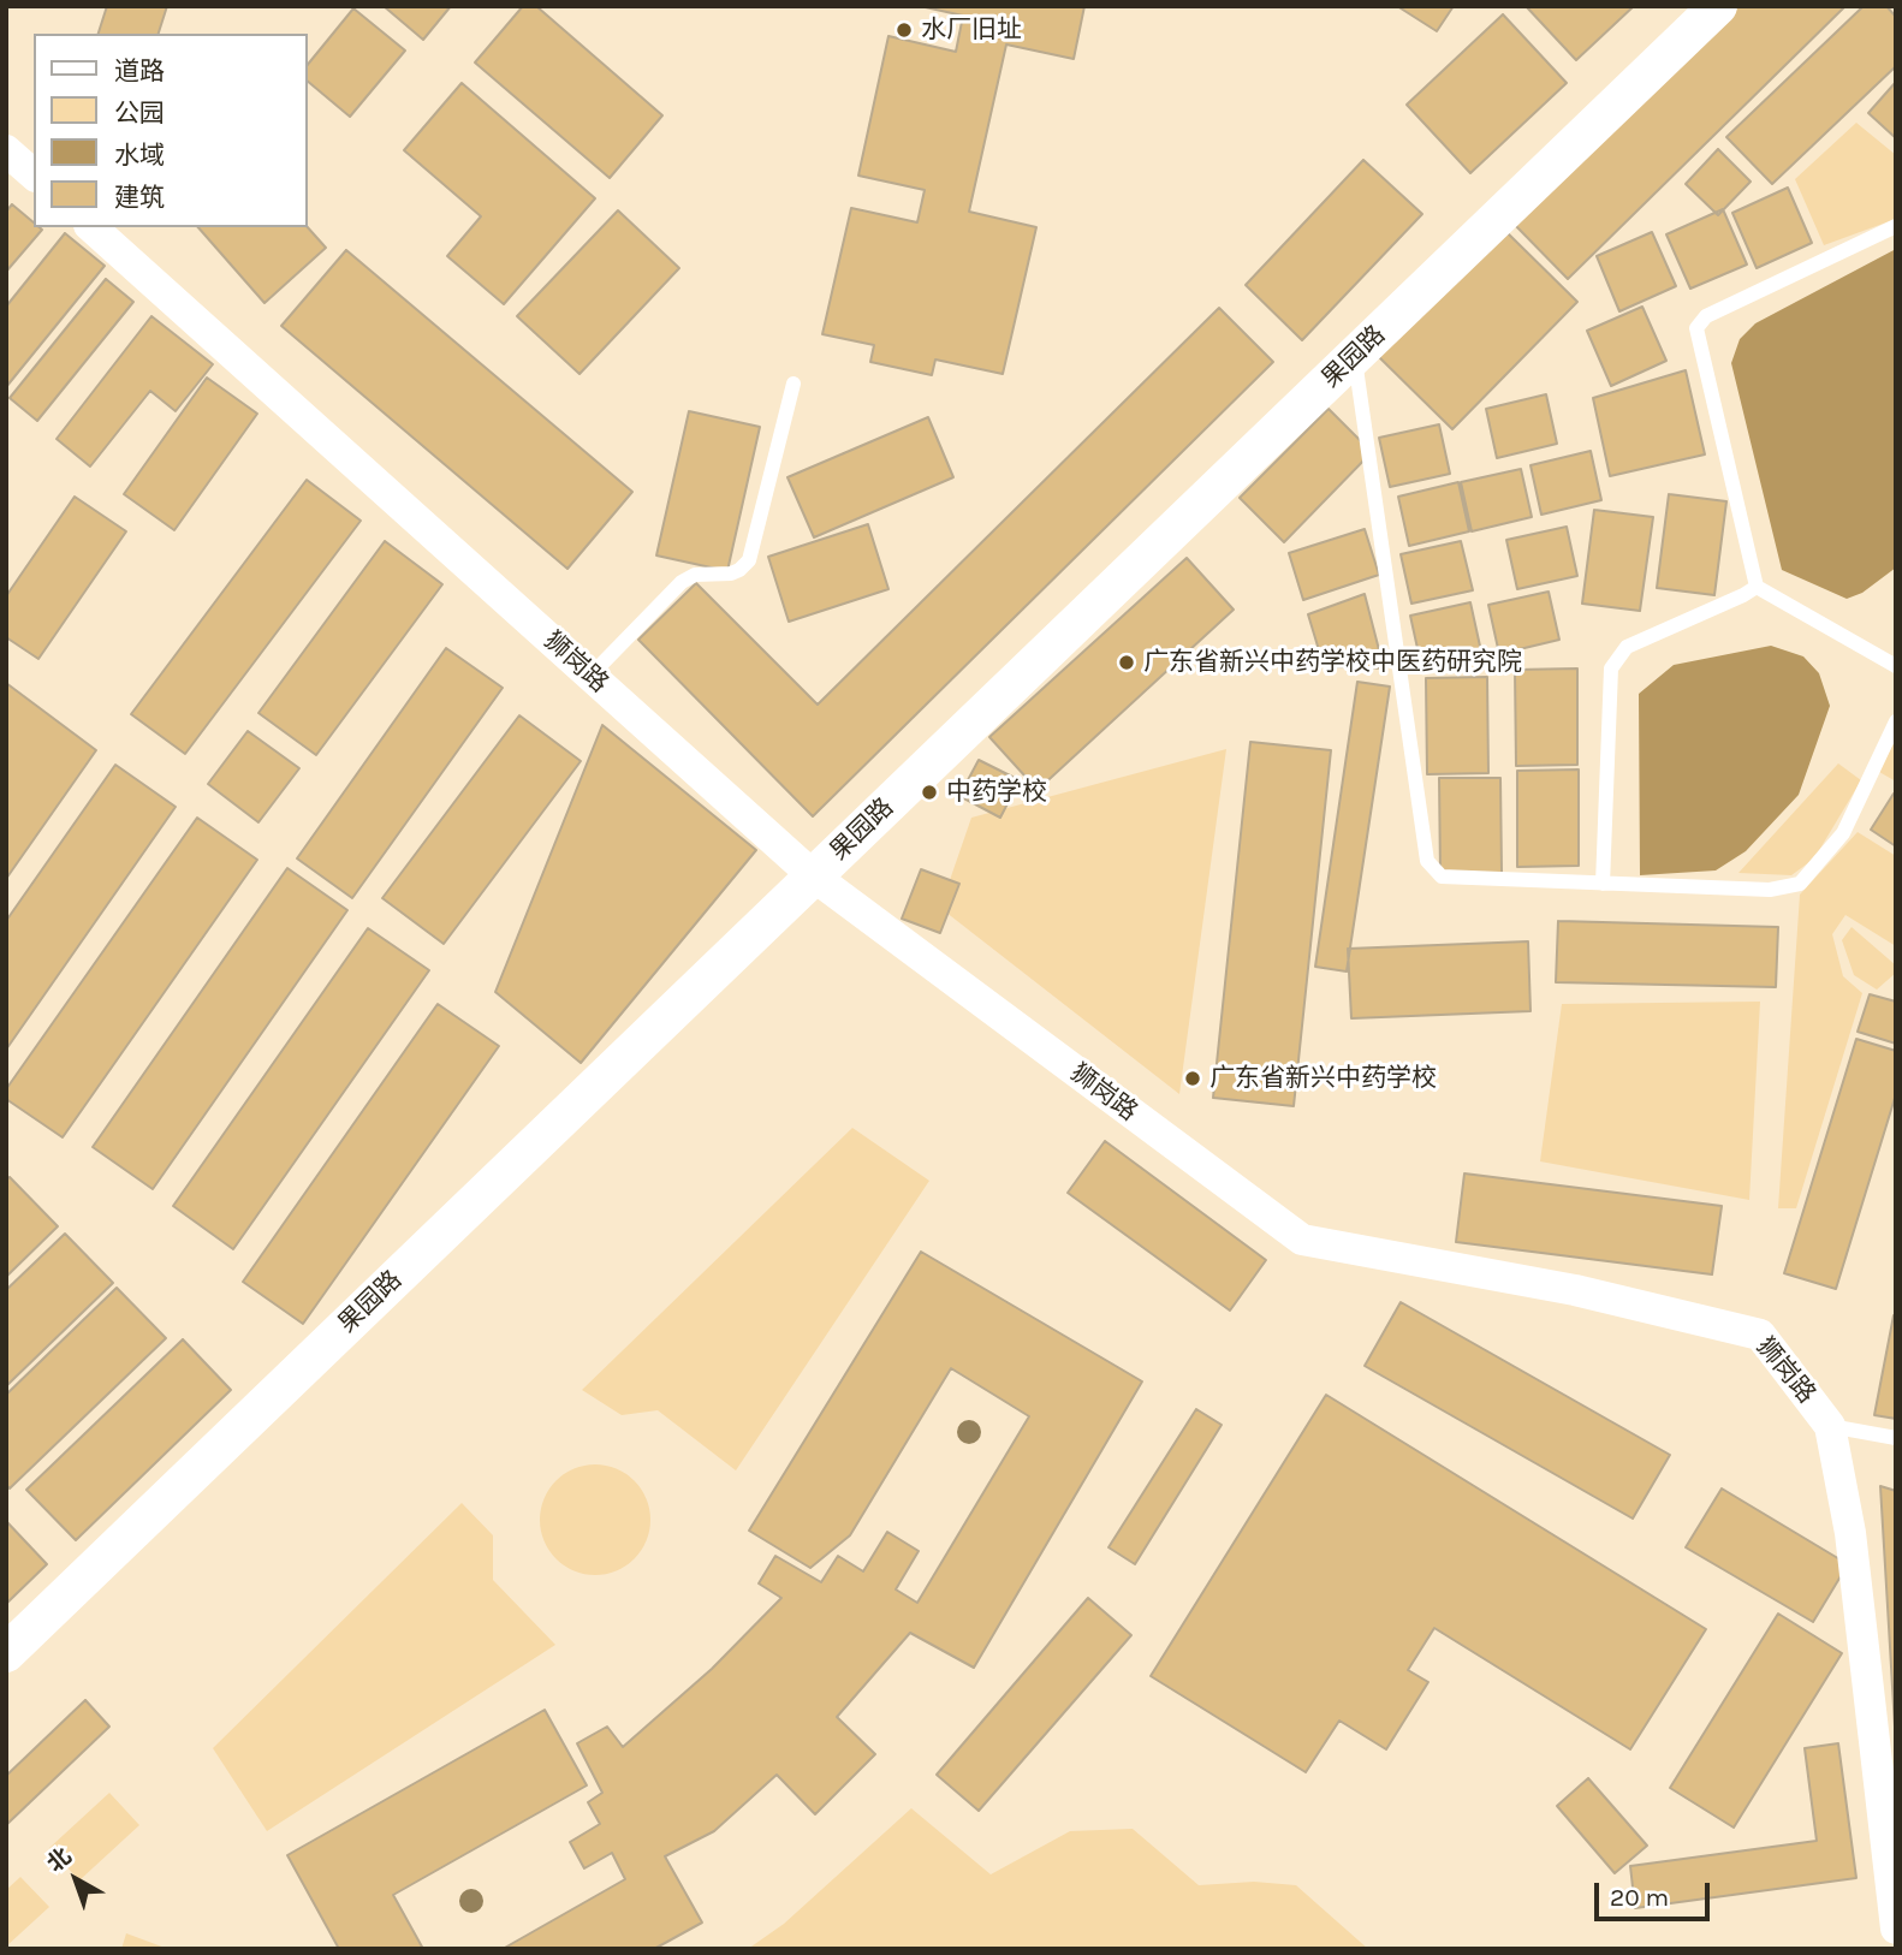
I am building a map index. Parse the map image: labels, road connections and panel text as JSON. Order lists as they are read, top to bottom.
{
  "streets": {
    "street": ["果园路", "狮岗路"]
  },
  "crossings": [
    ["果园路", "狮岗路"]
  ],
  "places": [
    "水厂旧址",
    "广东省新兴中药学校中医药研究院",
    "中药学校",
    "广东省新兴中药学校"
  ],
  "legend": [
    "道路",
    "公园",
    "水域",
    "建筑"
  ],
  "scale_bar": "20 m",
  "north": "top left"
}
